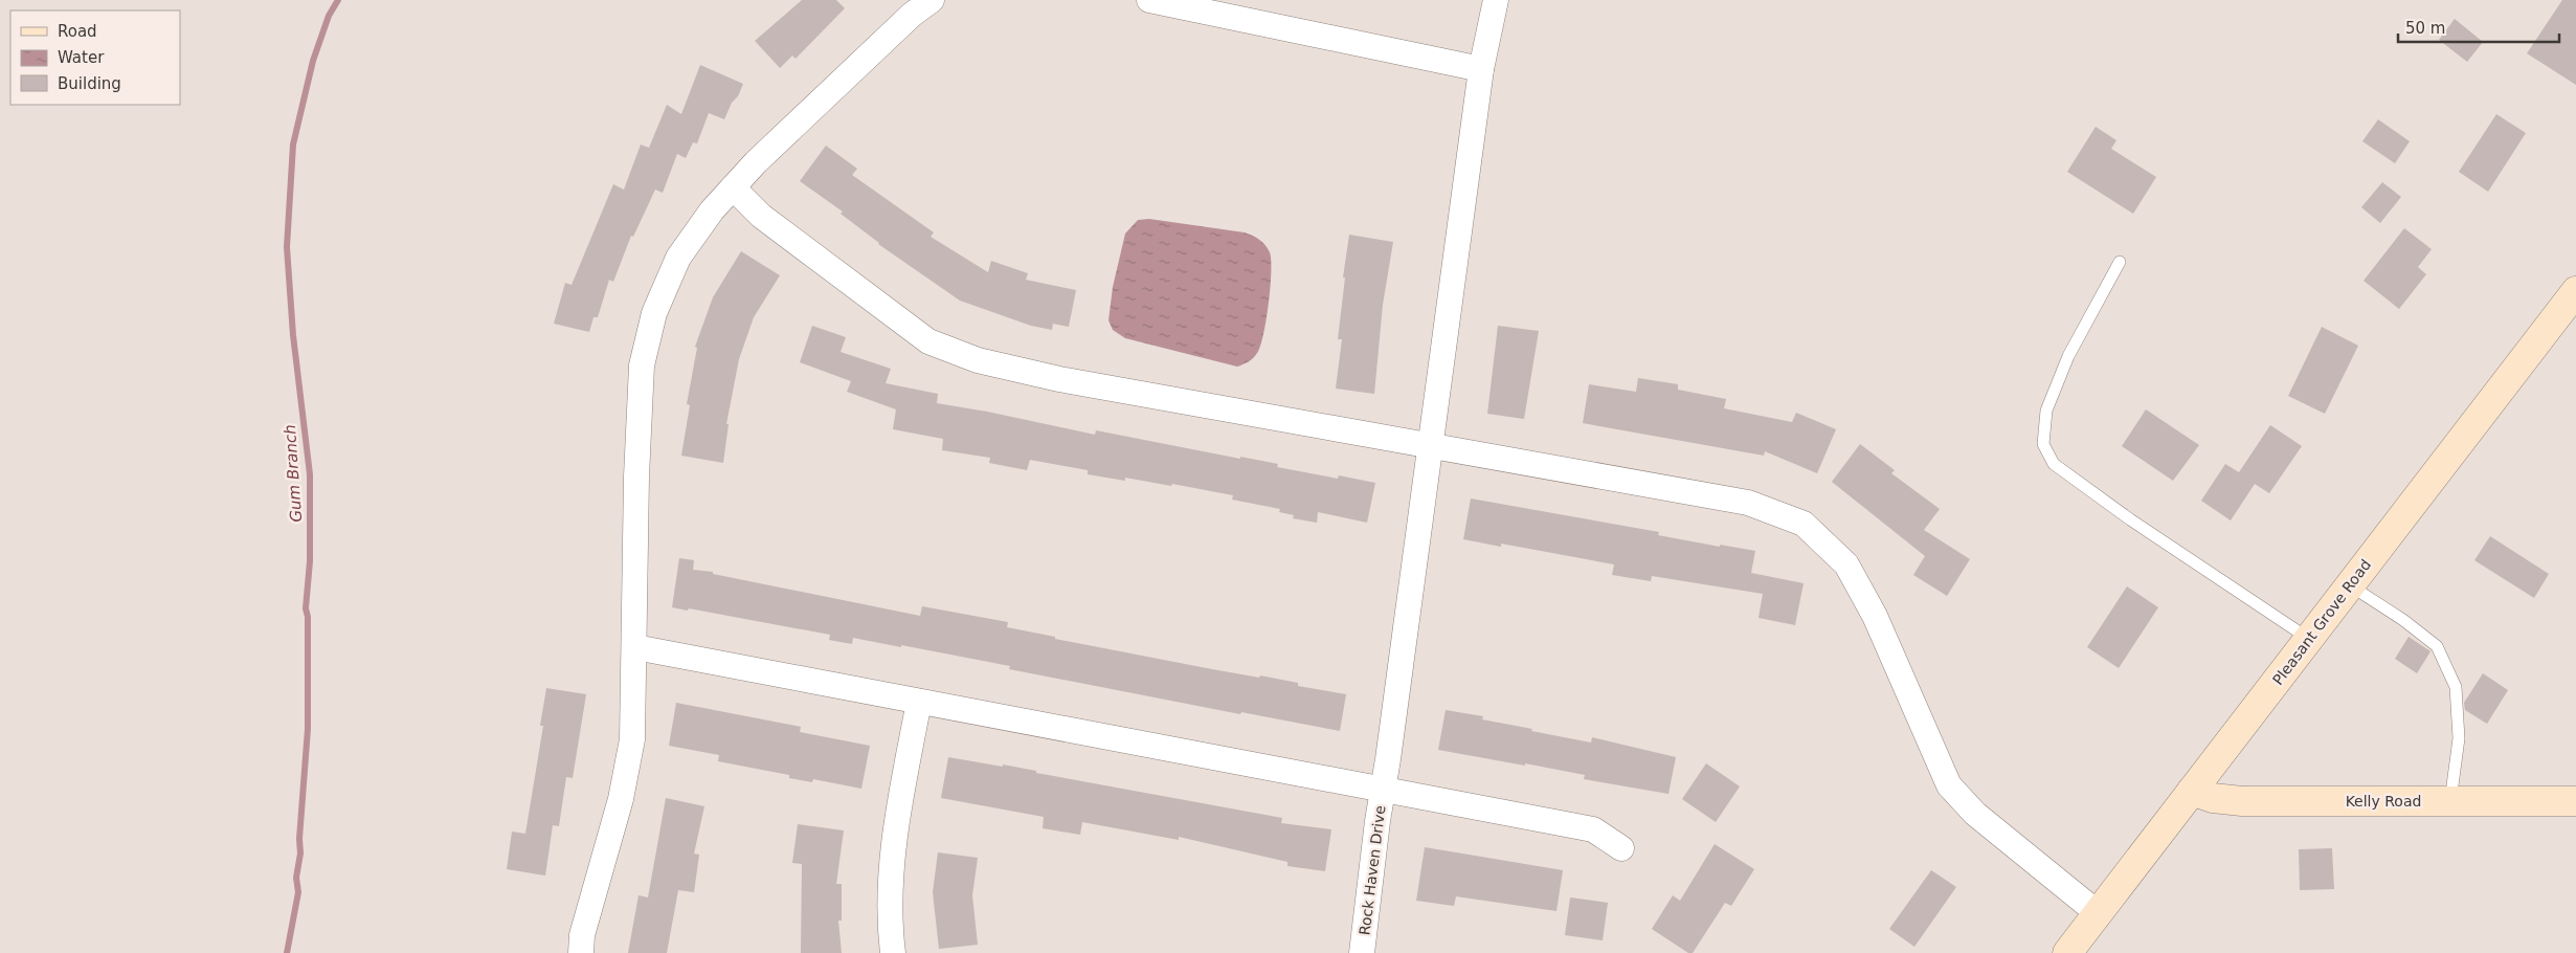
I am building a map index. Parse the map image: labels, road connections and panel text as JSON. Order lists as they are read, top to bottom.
{
  "streets": {
    "street": ["Pleasant Grove Road", "Kelly Road", "Rock Haven Drive"]
  },
  "crossings": [
    ["Pleasant Grove Road", "Kelly Road"]
  ],
  "water": ["Gum Branch"],
  "legend": ["Road", "Water", "Building"],
  "scale_bar": "50 m"
}
